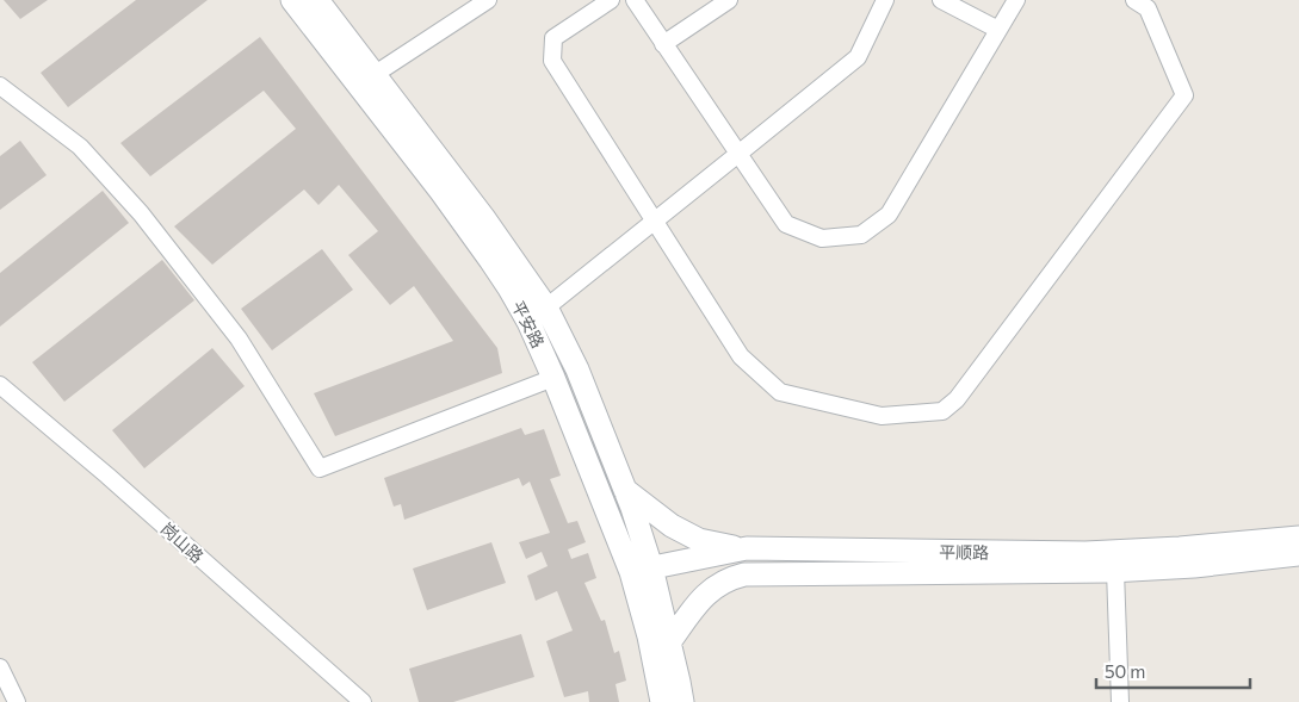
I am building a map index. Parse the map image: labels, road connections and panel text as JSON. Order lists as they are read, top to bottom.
{
  "streets": {
    "main road": ["平安路", "平顺路"],
    "street": ["岗山路"]
  },
  "crossings": [
    ["平安路", "平顺路"]
  ],
  "scale_bar": "50 m"
}
